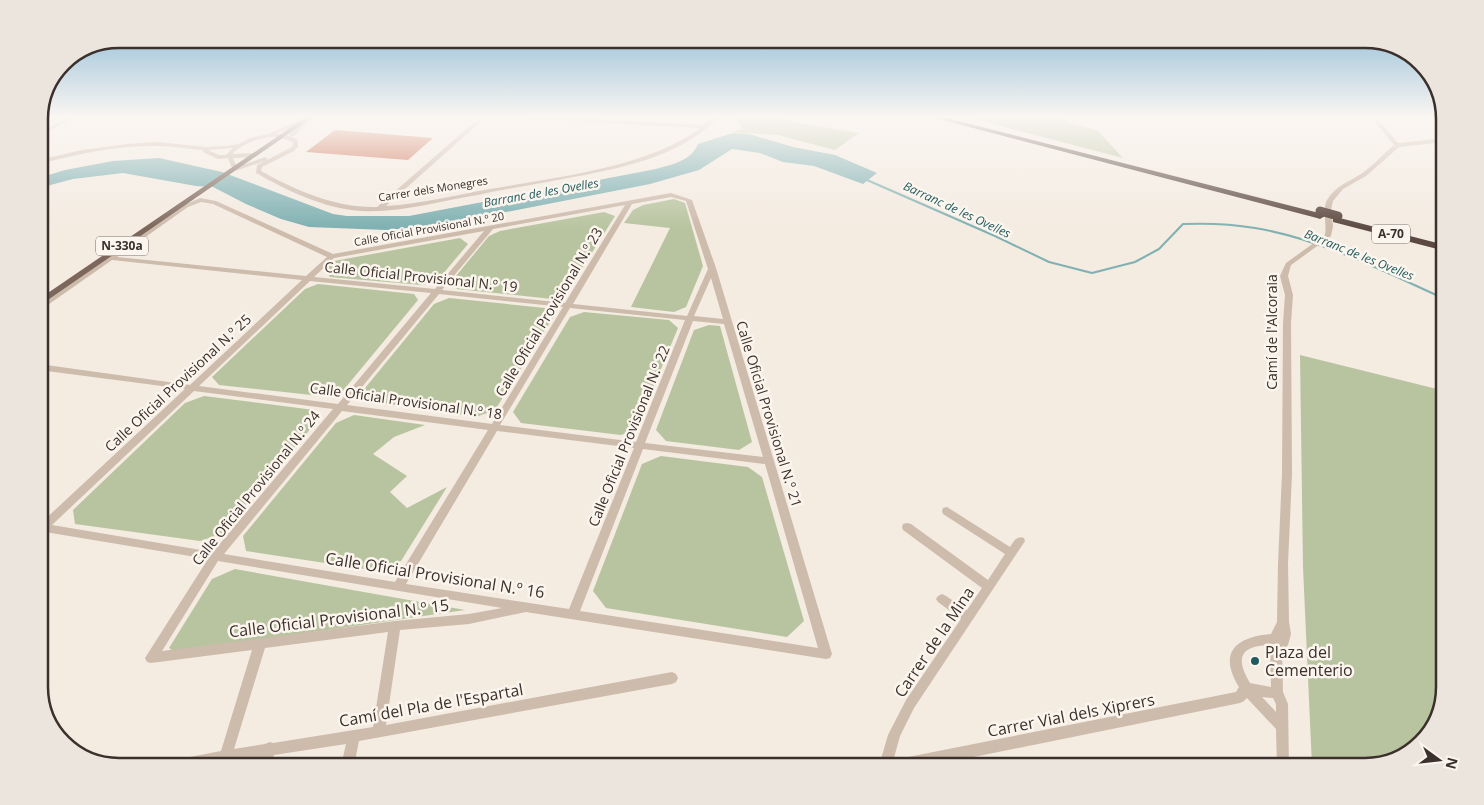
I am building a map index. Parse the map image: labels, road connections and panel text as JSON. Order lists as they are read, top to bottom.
{
  "streets": {
    "highway": ["A-70"],
    "main road": ["N-330a"],
    "street": [
      "Carrer dels Monegres",
      "Calle Oficial Provisional N.º 20",
      "Calle Oficial Provisional N.º 19",
      "Calle Oficial Provisional N.º 23",
      "Camí de l'Alcoraia",
      "Calle Oficial Provisional N.º 25",
      "Calle Oficial Provisional N.º 18",
      "Calle Oficial Provisional N.º 21",
      "Calle Oficial Provisional N.º 22",
      "Calle Oficial Provisional N.º 24",
      "Calle Oficial Provisional N.º 16",
      "Calle Oficial Provisional N.º 15",
      "Carrer de la Mina",
      "Camí del Pla de l'Espartal",
      "Carrer Vial dels Xiprers"
    ]
  },
  "crossings": [
    ["Calle Oficial Provisional N.º 20", "Calle Oficial Provisional N.º 23"],
    ["Calle Oficial Provisional N.º 20", "Calle Oficial Provisional N.º 25"],
    ["Calle Oficial Provisional N.º 20", "Calle Oficial Provisional N.º 21"],
    ["Calle Oficial Provisional N.º 20", "Calle Oficial Provisional N.º 24"],
    ["Calle Oficial Provisional N.º 19", "Calle Oficial Provisional N.º 23"],
    ["Calle Oficial Provisional N.º 19", "Calle Oficial Provisional N.º 25"],
    ["Calle Oficial Provisional N.º 19", "Calle Oficial Provisional N.º 21"],
    ["Calle Oficial Provisional N.º 19", "Calle Oficial Provisional N.º 22"],
    ["Calle Oficial Provisional N.º 19", "Calle Oficial Provisional N.º 24"],
    ["Calle Oficial Provisional N.º 23", "Calle Oficial Provisional N.º 18"],
    ["Calle Oficial Provisional N.º 23", "Calle Oficial Provisional N.º 16"],
    ["Camí de l'Alcoraia", "Carrer Vial dels Xiprers"],
    ["Calle Oficial Provisional N.º 25", "Calle Oficial Provisional N.º 18"],
    ["Calle Oficial Provisional N.º 18", "Calle Oficial Provisional N.º 21"],
    ["Calle Oficial Provisional N.º 18", "Calle Oficial Provisional N.º 22"],
    ["Calle Oficial Provisional N.º 18", "Calle Oficial Provisional N.º 24"],
    ["Calle Oficial Provisional N.º 21", "Calle Oficial Provisional N.º 22"],
    ["Calle Oficial Provisional N.º 21", "Calle Oficial Provisional N.º 16"],
    ["Calle Oficial Provisional N.º 22", "Calle Oficial Provisional N.º 16"],
    ["Calle Oficial Provisional N.º 24", "Calle Oficial Provisional N.º 16"],
    ["Calle Oficial Provisional N.º 24", "Calle Oficial Provisional N.º 15"],
    ["Calle Oficial Provisional N.º 16", "Calle Oficial Provisional N.º 15"]
  ],
  "water": ["Barranc de les Ovelles"],
  "places": ["Plaza del Cementerio"],
  "north": "right"
}
